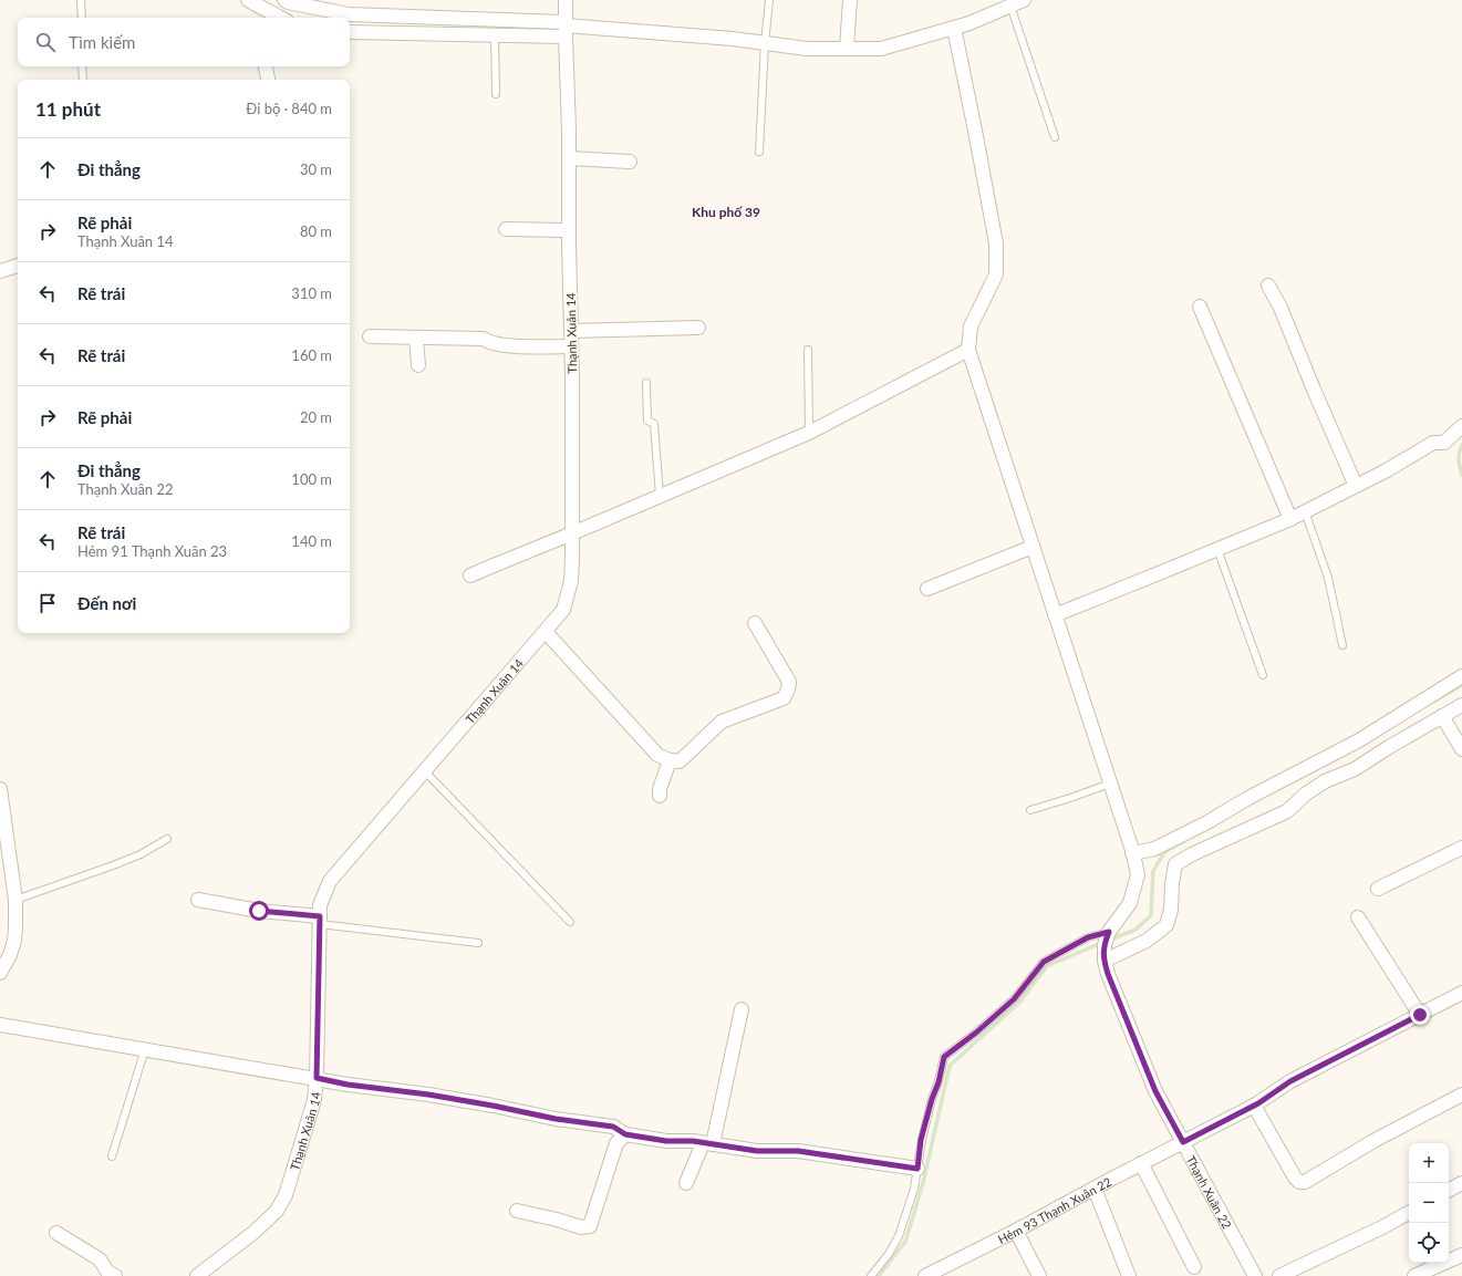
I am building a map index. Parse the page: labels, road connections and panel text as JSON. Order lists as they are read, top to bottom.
{
  "streets": {
    "street": ["Thạnh Xuân 14", "Thạnh Xuân 22", "Hẻm 93 Thạnh Xuân 22"]
  },
  "crossings": [
    ["Thạnh Xuân 22", "Hẻm 93 Thạnh Xuân 22"]
  ],
  "districts": ["Khu phố 39"],
  "page": {
    "search": "Tìm kiếm",
    "heading": ["11 phút", "Đi bộ · 840 m"],
    "list": [
      ["Đi thẳng", "30 m"],
      ["Rẽ phải", "Thạnh Xuân 14", "80 m"],
      ["Rẽ trái", "310 m"],
      ["Rẽ trái", "160 m"],
      ["Rẽ phải", "20 m"],
      ["Đi thẳng", "Thạnh Xuân 22", "100 m"],
      ["Rẽ trái", "Hẻm 91 Thạnh Xuân 23", "140 m"],
      "Đến nơi"
    ],
    "map_buttons": ["+", "−"]
  }
}
